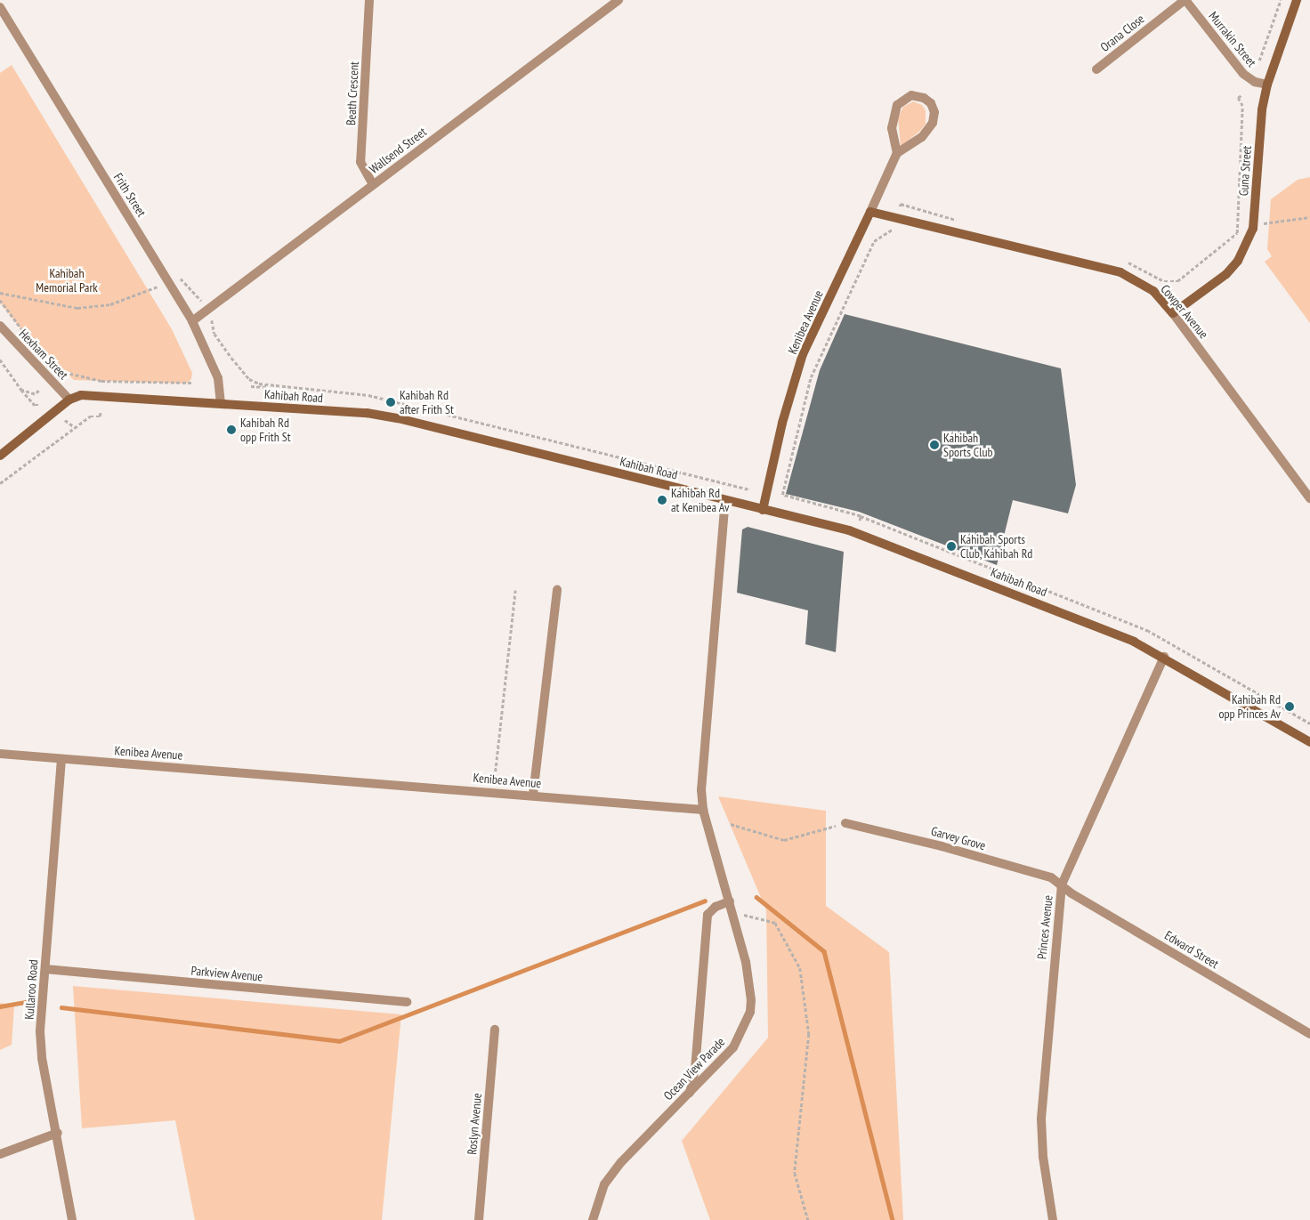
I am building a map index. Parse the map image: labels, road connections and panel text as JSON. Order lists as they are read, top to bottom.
{
  "streets": {
    "main road": [
      "Guna Street",
      "Cowper Avenue",
      "Kenibea Avenue",
      "Kahibah Road"
    ],
    "street": [
      "Orana Close",
      "Murrakin Street",
      "Beath Crescent",
      "Wallsend Street",
      "Frith Street",
      "Hexham Street",
      "Garvey Grove",
      "Princes Avenue",
      "Edward Street",
      "Parkview Avenue",
      "Kullaroo Road",
      "Ocean View Parade",
      "Roslyn Avenue"
    ]
  },
  "crossings": [
    ["Orana Close", "Murrakin Street"],
    ["Murrakin Street", "Guna Street"],
    ["Beath Crescent", "Wallsend Street"],
    ["Wallsend Street", "Frith Street"],
    ["Guna Street", "Cowper Avenue"],
    ["Frith Street", "Kahibah Road"],
    ["Cowper Avenue", "Kenibea Avenue"],
    ["Kenibea Avenue", "Kahibah Road"],
    ["Kenibea Avenue", "Kullaroo Road"],
    ["Kenibea Avenue", "Ocean View Parade"],
    ["Hexham Street", "Kahibah Road"],
    ["Kahibah Road", "Princes Avenue"],
    ["Garvey Grove", "Princes Avenue"],
    ["Garvey Grove", "Edward Street"],
    ["Princes Avenue", "Edward Street"],
    ["Parkview Avenue", "Kullaroo Road"]
  ],
  "parks": ["Kahibah Memorial Park"],
  "places": [
    "Kahibah Rd after Frith St",
    "Kahibah Rd opp Frith St",
    "Kahibah Sports Club",
    "Kahibah Rd at Kenibea Av",
    "Kahibah Sports Club, Kahibah Rd",
    "Kahibah Rd opp Princes Av"
  ]
}
